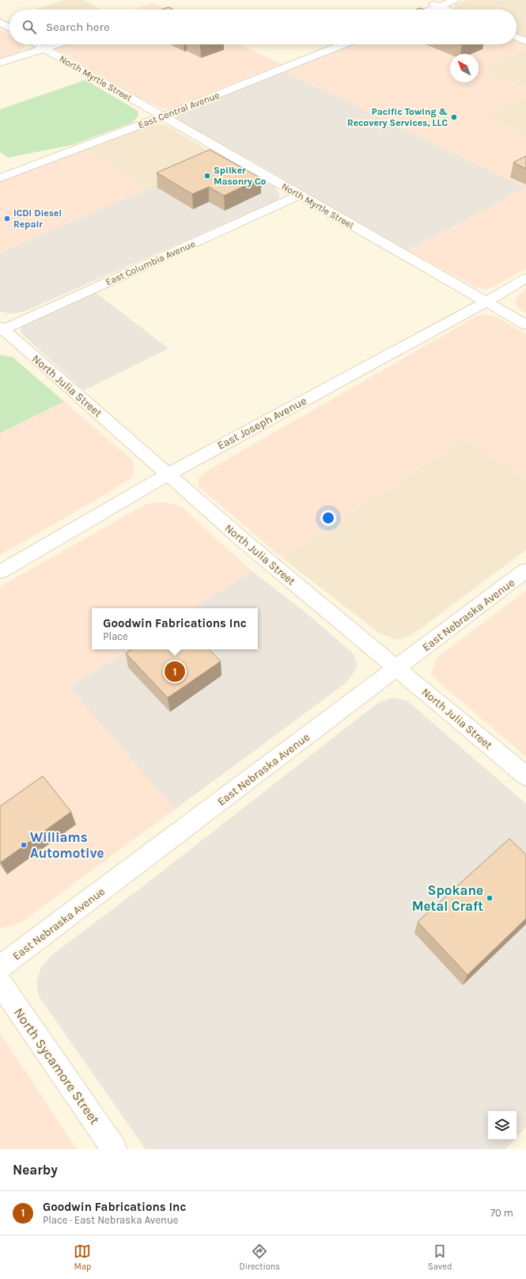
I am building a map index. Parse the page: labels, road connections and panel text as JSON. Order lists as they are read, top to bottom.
{
  "streets": {
    "street": [
      "North Myrtle Street",
      "East Central Avenue",
      "East Columbia Avenue",
      "North Julia Street",
      "East Joseph Avenue",
      "East Nebraska Avenue",
      "North Sycamore Street"
    ]
  },
  "crossings": [
    ["North Myrtle Street", "East Central Avenue"],
    ["North Myrtle Street", "East Columbia Avenue"],
    ["North Myrtle Street", "East Joseph Avenue"],
    ["East Columbia Avenue", "North Julia Street"],
    ["North Julia Street", "East Joseph Avenue"],
    ["North Julia Street", "East Nebraska Avenue"]
  ],
  "places": [
    "Pacific Towing & Recovery Services, LLC",
    "Spilker Masonry Co",
    "ICDI Diesel Repair",
    "Williams Automotive",
    "Spokane Metal Craft"
  ],
  "north": "top left",
  "page": {
    "search": "Search here",
    "popup": ["Goodwin Fabrications Inc", "Place"],
    "pins": "1",
    "heading": "Nearby",
    "list": [
      {
        "mark": "1",
        "name": "Goodwin Fabrications Inc",
        "note": "Place · East Nebraska Avenue",
        "value": "70 m"
      }
    ],
    "nav": ["Map", "Directions", "Saved"]
  }
}
